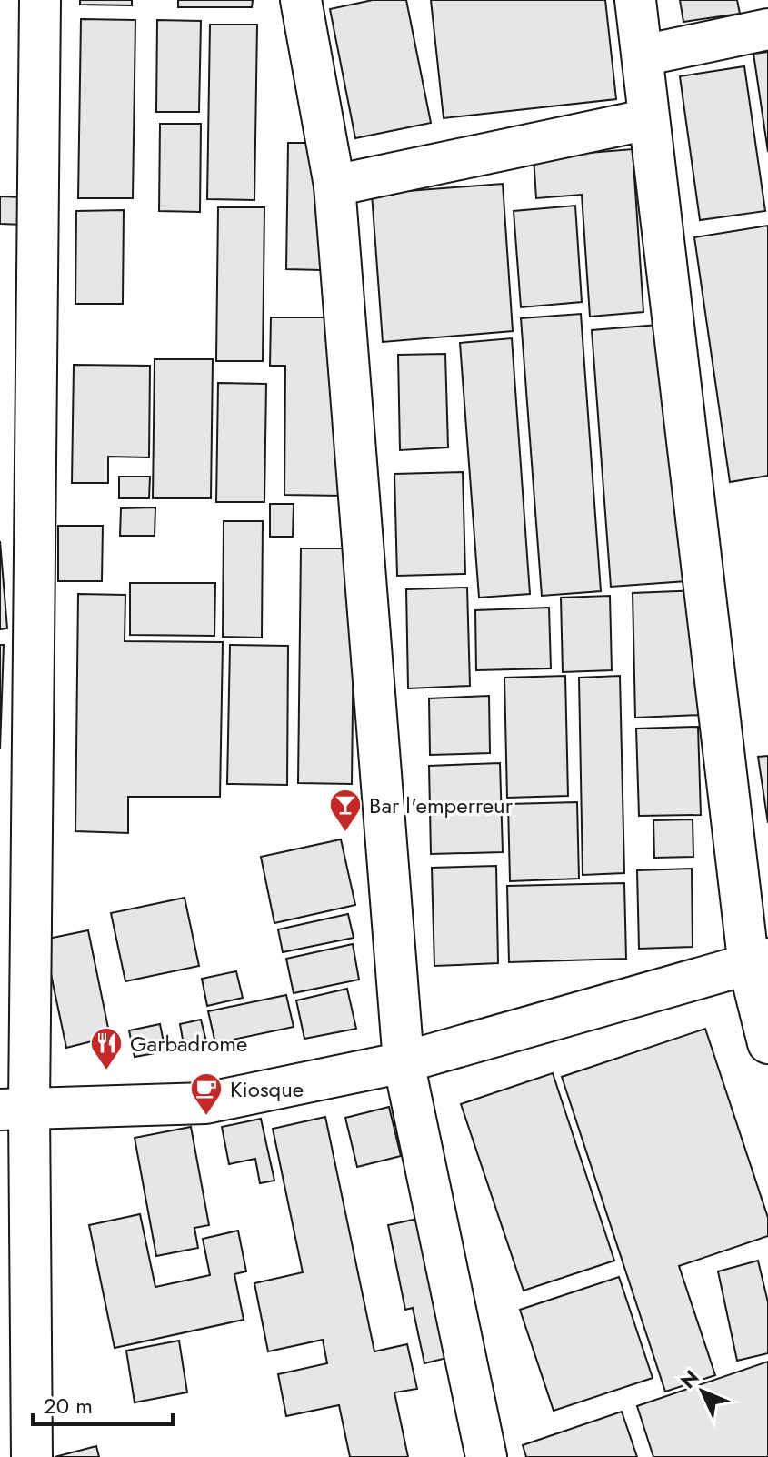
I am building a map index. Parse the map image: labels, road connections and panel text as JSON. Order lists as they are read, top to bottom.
{
  "places": {
    "bar": ["Bar l'emperreur"],
    "restaurant": ["Garbadrome"],
    "cafe": ["Kiosque"]
  },
  "scale_bar": "20 m",
  "north": "top left"
}
